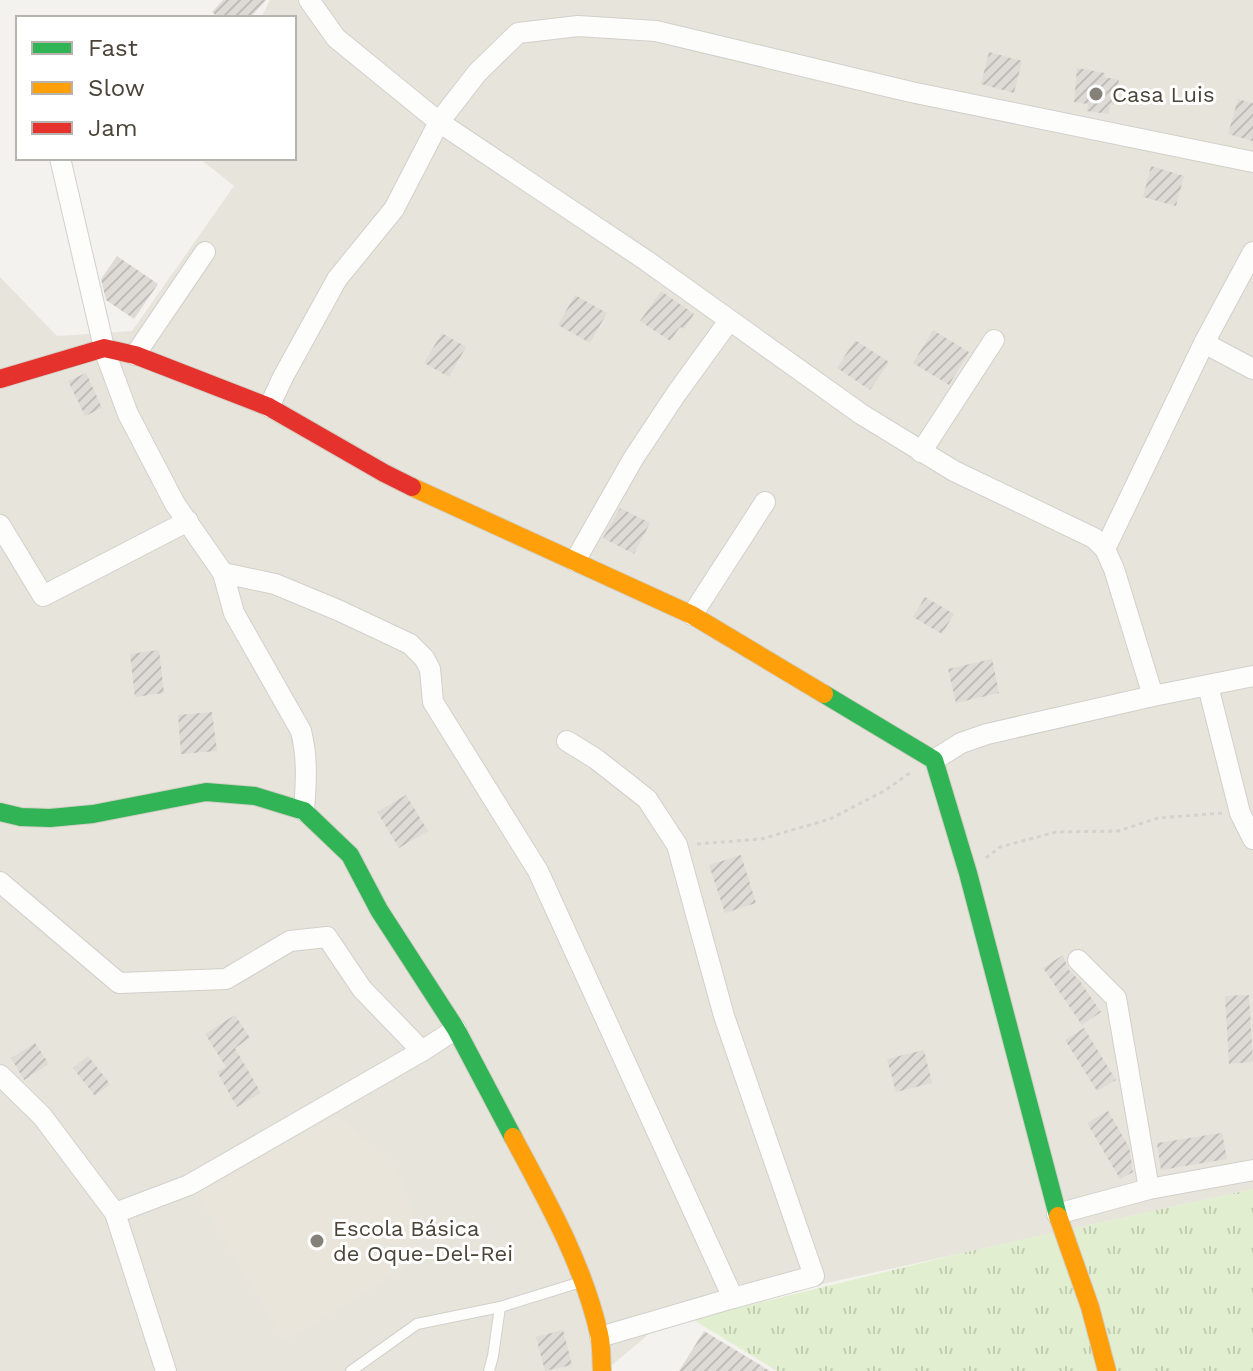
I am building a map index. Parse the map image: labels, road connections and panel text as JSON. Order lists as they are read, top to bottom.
{
  "places": ["Casa Luis", "Escola Básica de Oque-Del-Rei"],
  "legend": ["Fast", "Slow", "Jam"]
}
